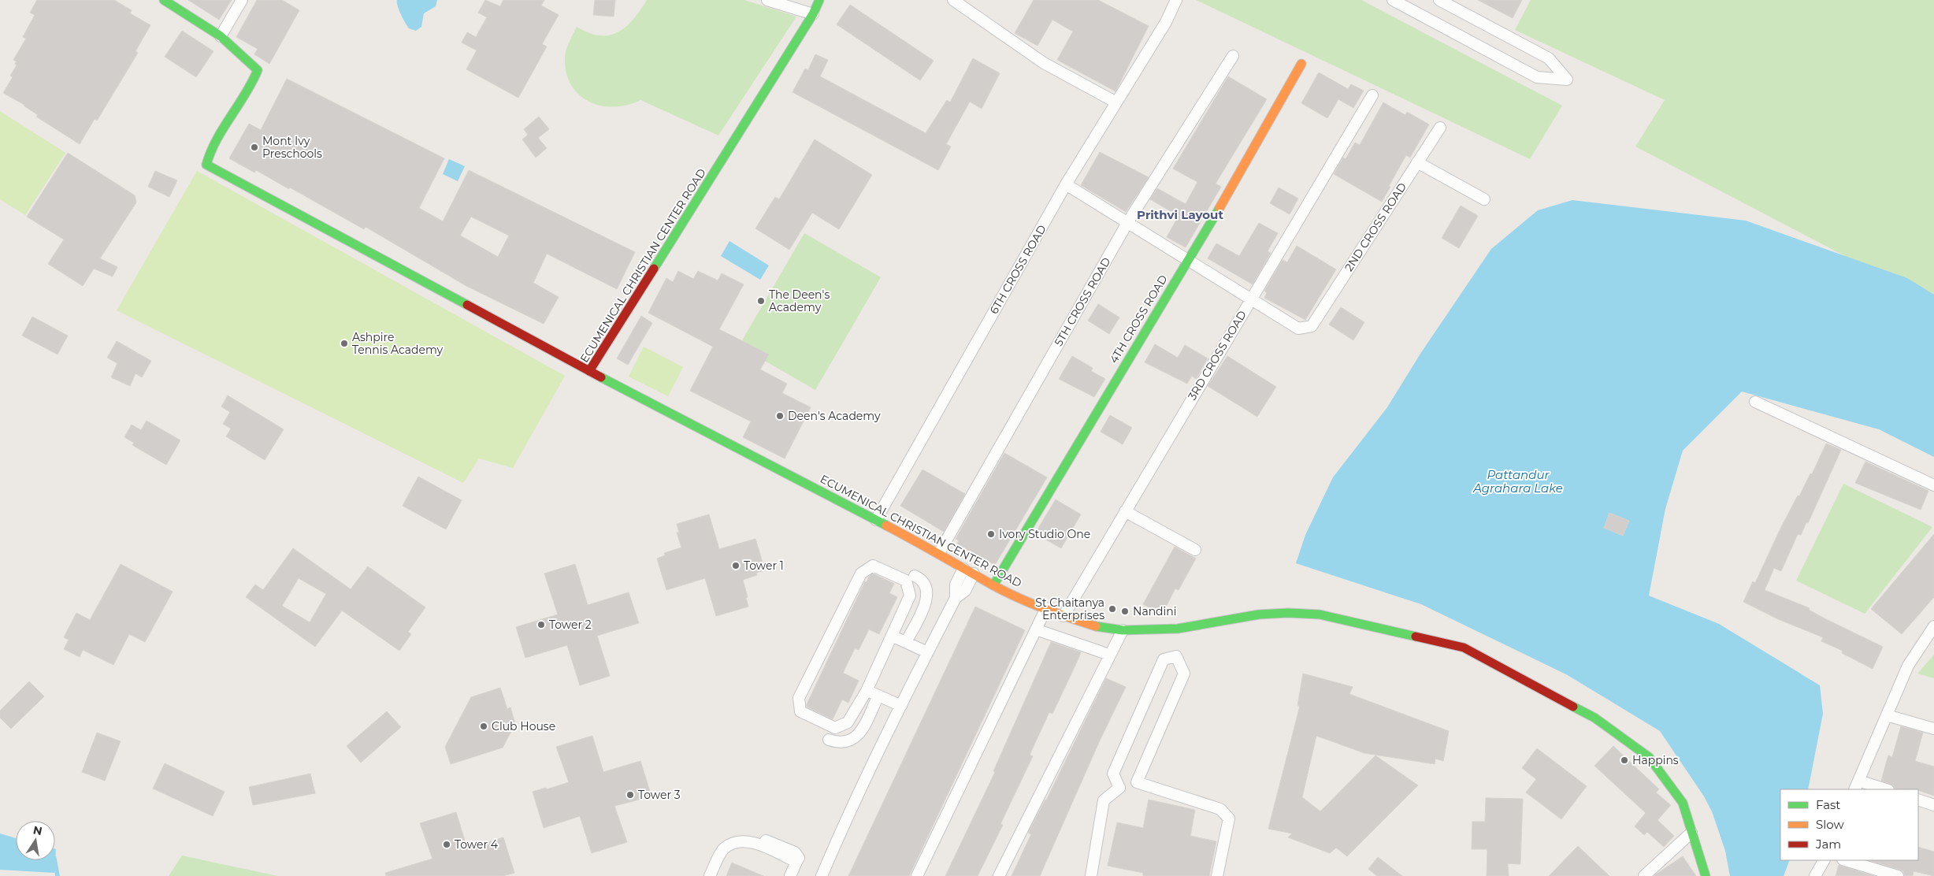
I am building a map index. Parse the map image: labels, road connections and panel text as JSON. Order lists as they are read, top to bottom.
{
  "streets": {
    "street": [
      "2ND CROSS ROAD",
      "ECUMENICAL CHRISTIAN CENTER ROAD",
      "6TH CROSS ROAD",
      "5TH CROSS ROAD",
      "4TH CROSS ROAD",
      "3RD CROSS ROAD"
    ]
  },
  "crossings": [
    ["2ND CROSS ROAD", "3RD CROSS ROAD"],
    ["ECUMENICAL CHRISTIAN CENTER ROAD", "6TH CROSS ROAD"],
    ["ECUMENICAL CHRISTIAN CENTER ROAD", "5TH CROSS ROAD"],
    ["ECUMENICAL CHRISTIAN CENTER ROAD", "4TH CROSS ROAD"],
    ["ECUMENICAL CHRISTIAN CENTER ROAD", "3RD CROSS ROAD"]
  ],
  "districts": ["Prithvi Layout"],
  "water": ["Pattandur Agrahara Lake"],
  "places": [
    "Mont Ivy Preschools",
    "The Deen's Academy",
    "Ashpire Tennis Academy",
    "Deen's Academy",
    "Ivory Studio One",
    "Tower 1",
    "St Chaitanya Enterprises",
    "Nandini",
    "Tower 2",
    "Club House",
    "Happins",
    "Tower 3",
    "Tower 4"
  ],
  "legend": ["Fast", "Slow", "Jam"],
  "north": "top"
}
